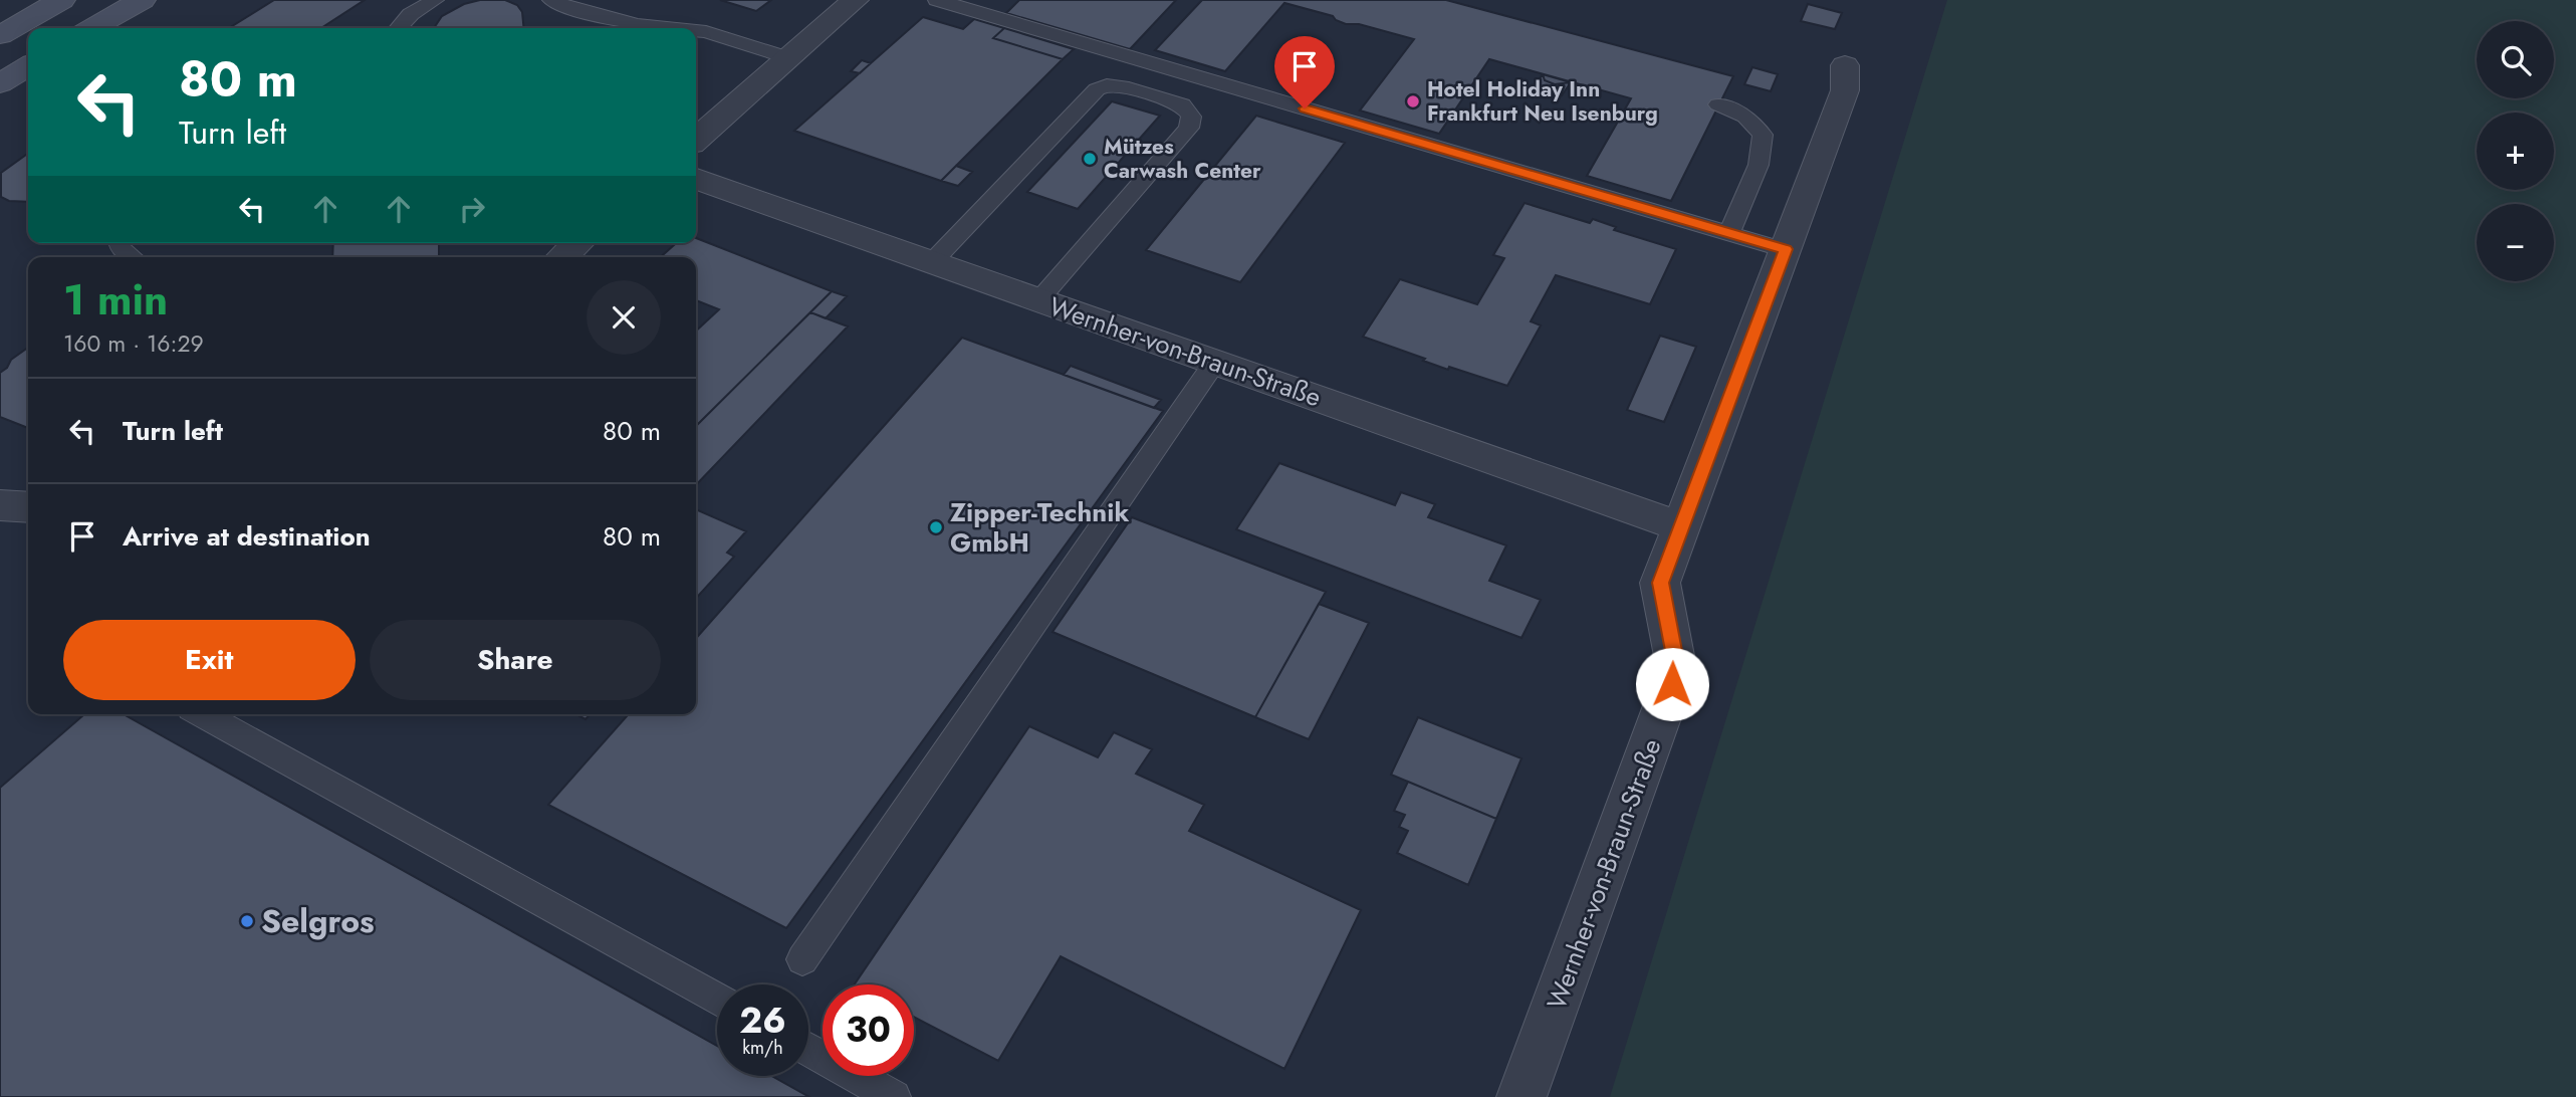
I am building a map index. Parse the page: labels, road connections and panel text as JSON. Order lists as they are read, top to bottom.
{
  "streets": {
    "street": ["Wernher-von-Braun-Straße"]
  },
  "places": [
    "Hotel Holiday Inn Frankfurt Neu Isenburg",
    "Mützes Carwash Center",
    "Zipper-Technik GmbH",
    "Selgros"
  ],
  "page": {
    "map_buttons": ["+", "−"],
    "turn": ["80 m", "Turn left"],
    "heading": ["1 min", "160 m · 16:29"],
    "list": [
      {
        "name": "Turn left",
        "value": "80 m"
      },
      {
        "name": "Arrive at destination",
        "value": "80 m"
      }
    ],
    "buttons": ["Exit", "Share"],
    "speed": "26 km/h",
    "limit": "30"
  }
}
